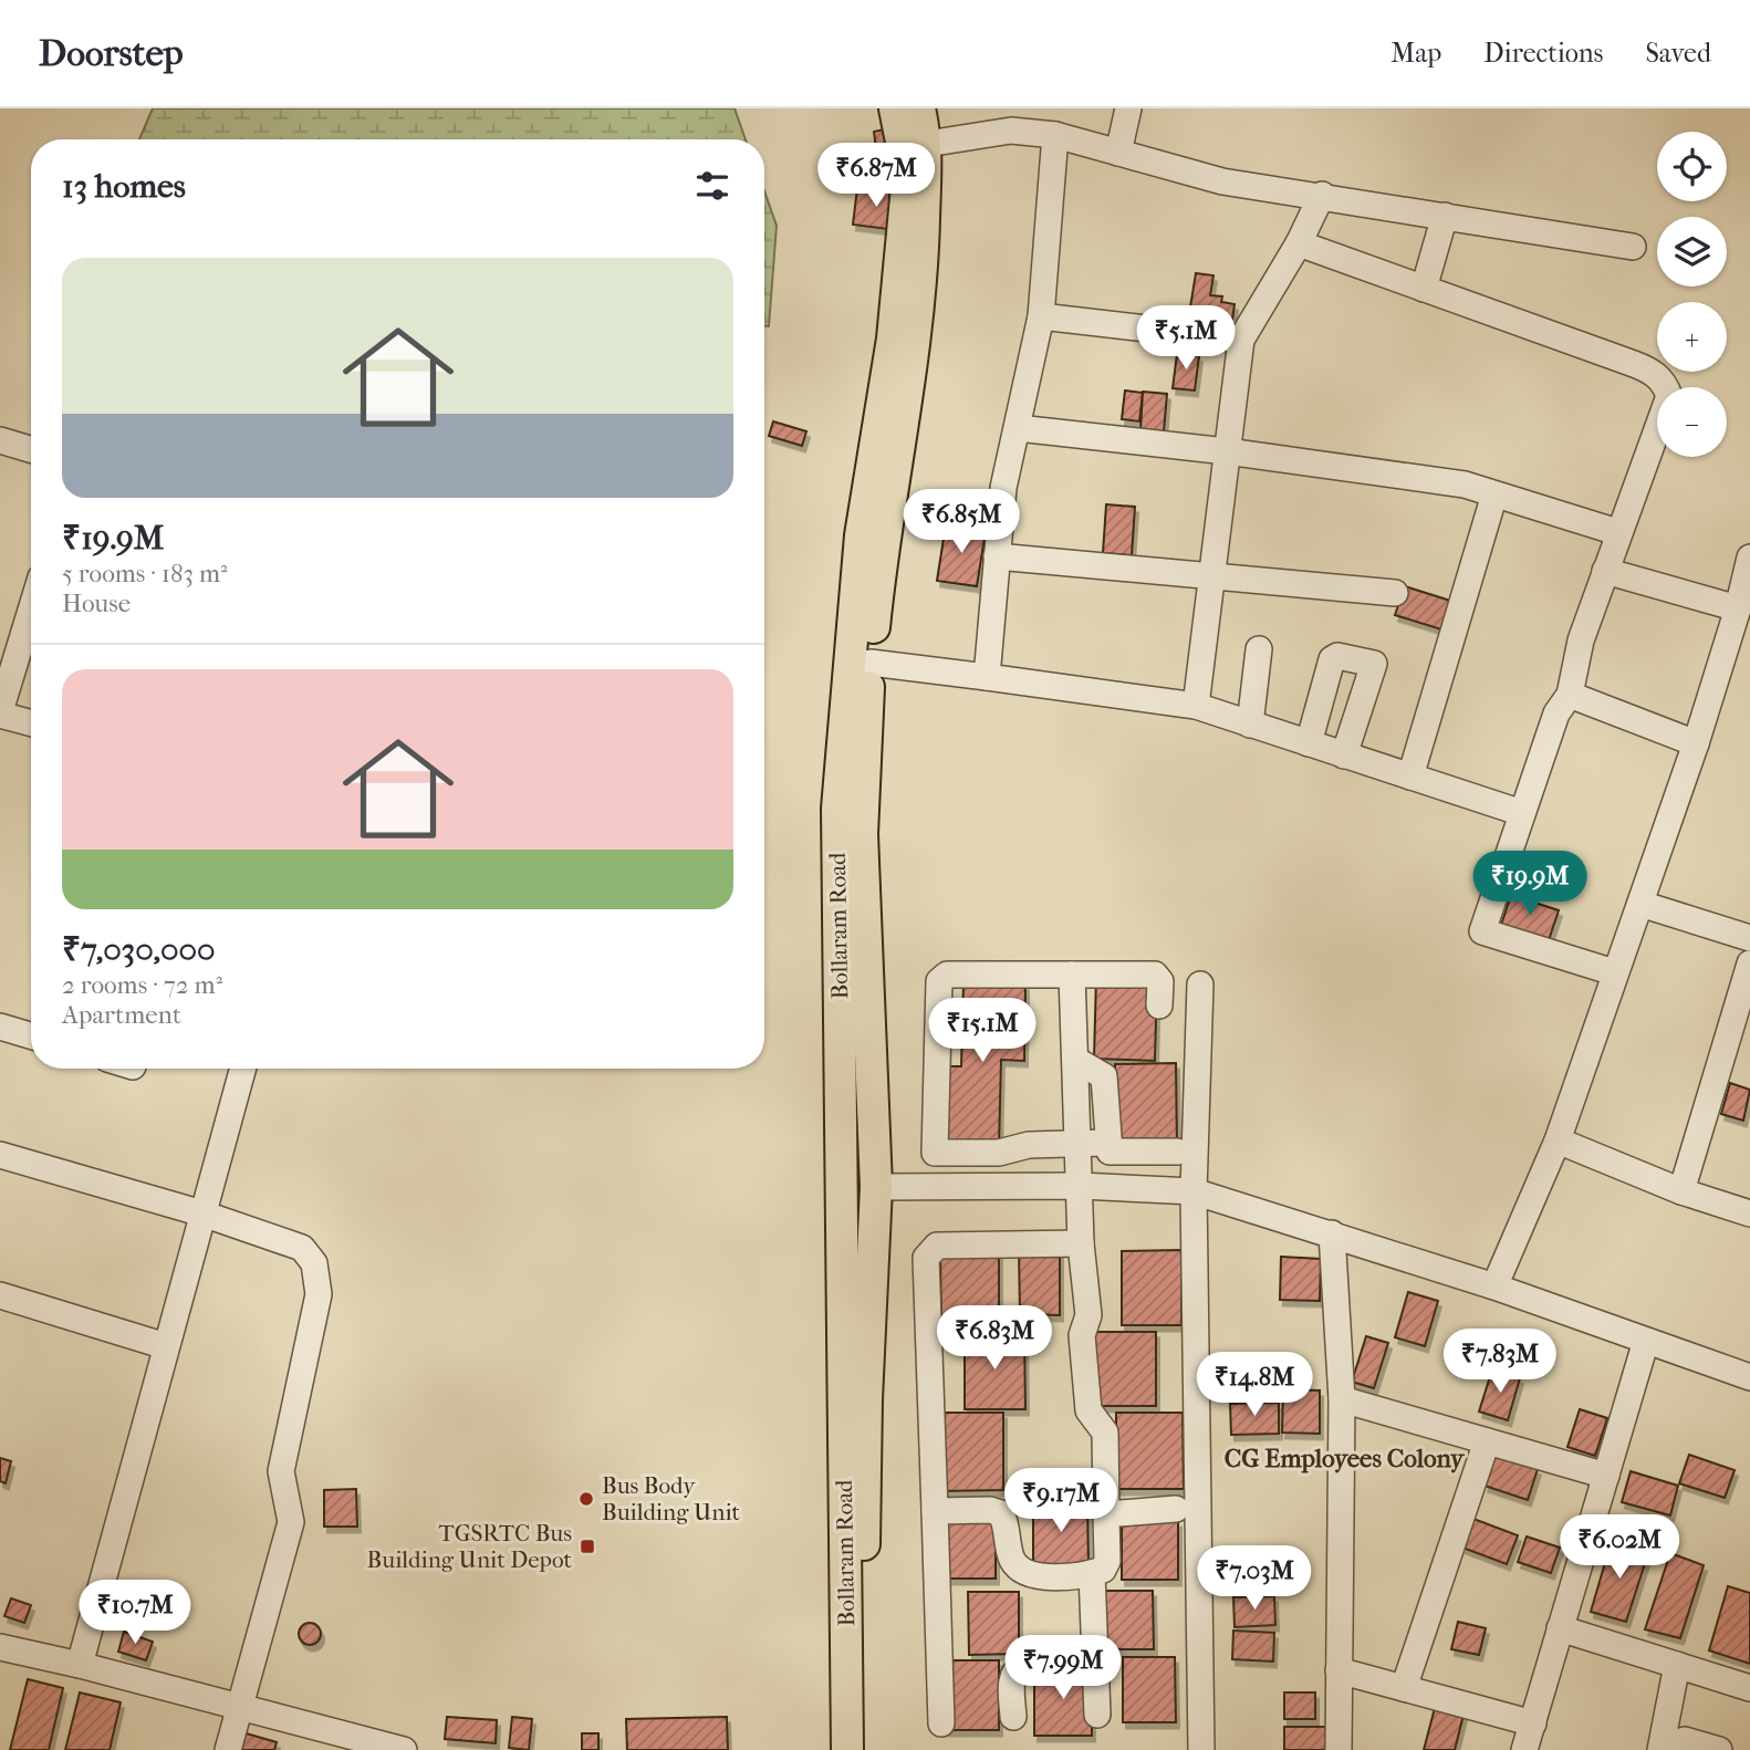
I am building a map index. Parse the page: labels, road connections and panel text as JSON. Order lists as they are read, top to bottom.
{
  "streets": {
    "main road": ["Bollaram Road"]
  },
  "districts": ["CG Employees Colony"],
  "places": {
    "other": ["Bus Body Building Unit"],
    "transit": ["TGSRTC Bus Building Unit Depot"]
  },
  "page": {
    "header": "Doorstep",
    "nav": ["Map", "Directions", "Saved"],
    "map_buttons": ["+", "−"],
    "heading": "13 homes",
    "price": [
      "₹6.87M",
      "₹5.1M",
      "₹6.85M",
      "₹19.9M",
      "₹15.1M",
      "₹6.83M",
      "₹7.83M",
      "₹14.8M",
      "₹9.17M",
      "₹6.02M",
      "₹7.03M",
      "₹10.7M",
      "₹7.99M"
    ],
    "list": [
      {
        "name": "₹19.9M",
        "note": "5 rooms · 183 m² · House"
      },
      {
        "name": "₹7,030,000",
        "note": "2 rooms · 72 m² · Apartment"
      }
    ]
  }
}
